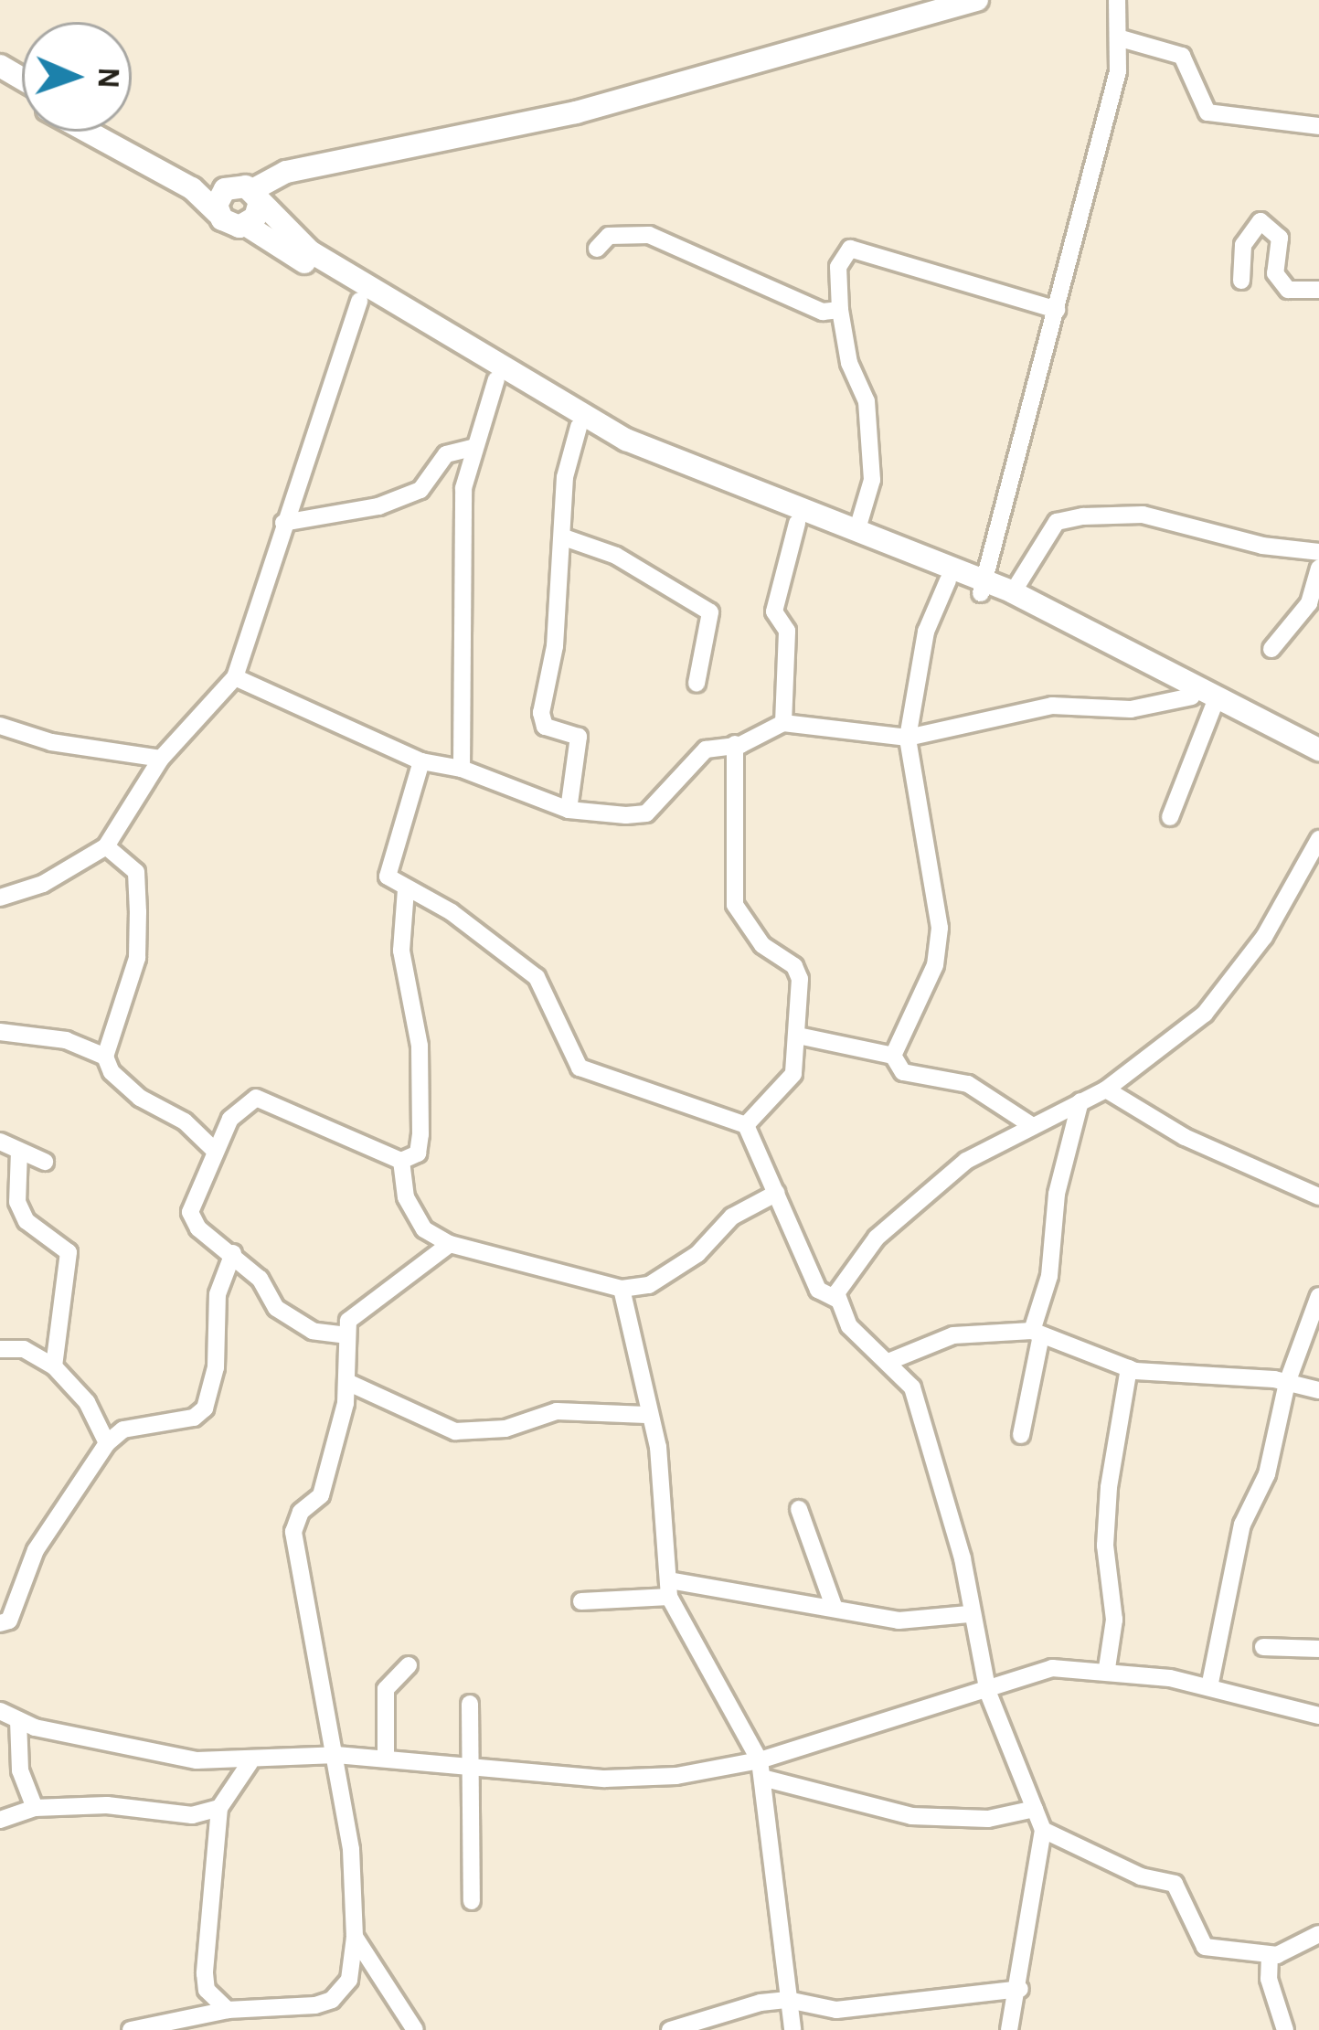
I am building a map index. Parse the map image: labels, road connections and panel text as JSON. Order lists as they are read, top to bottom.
{
  "north": "right"
}
